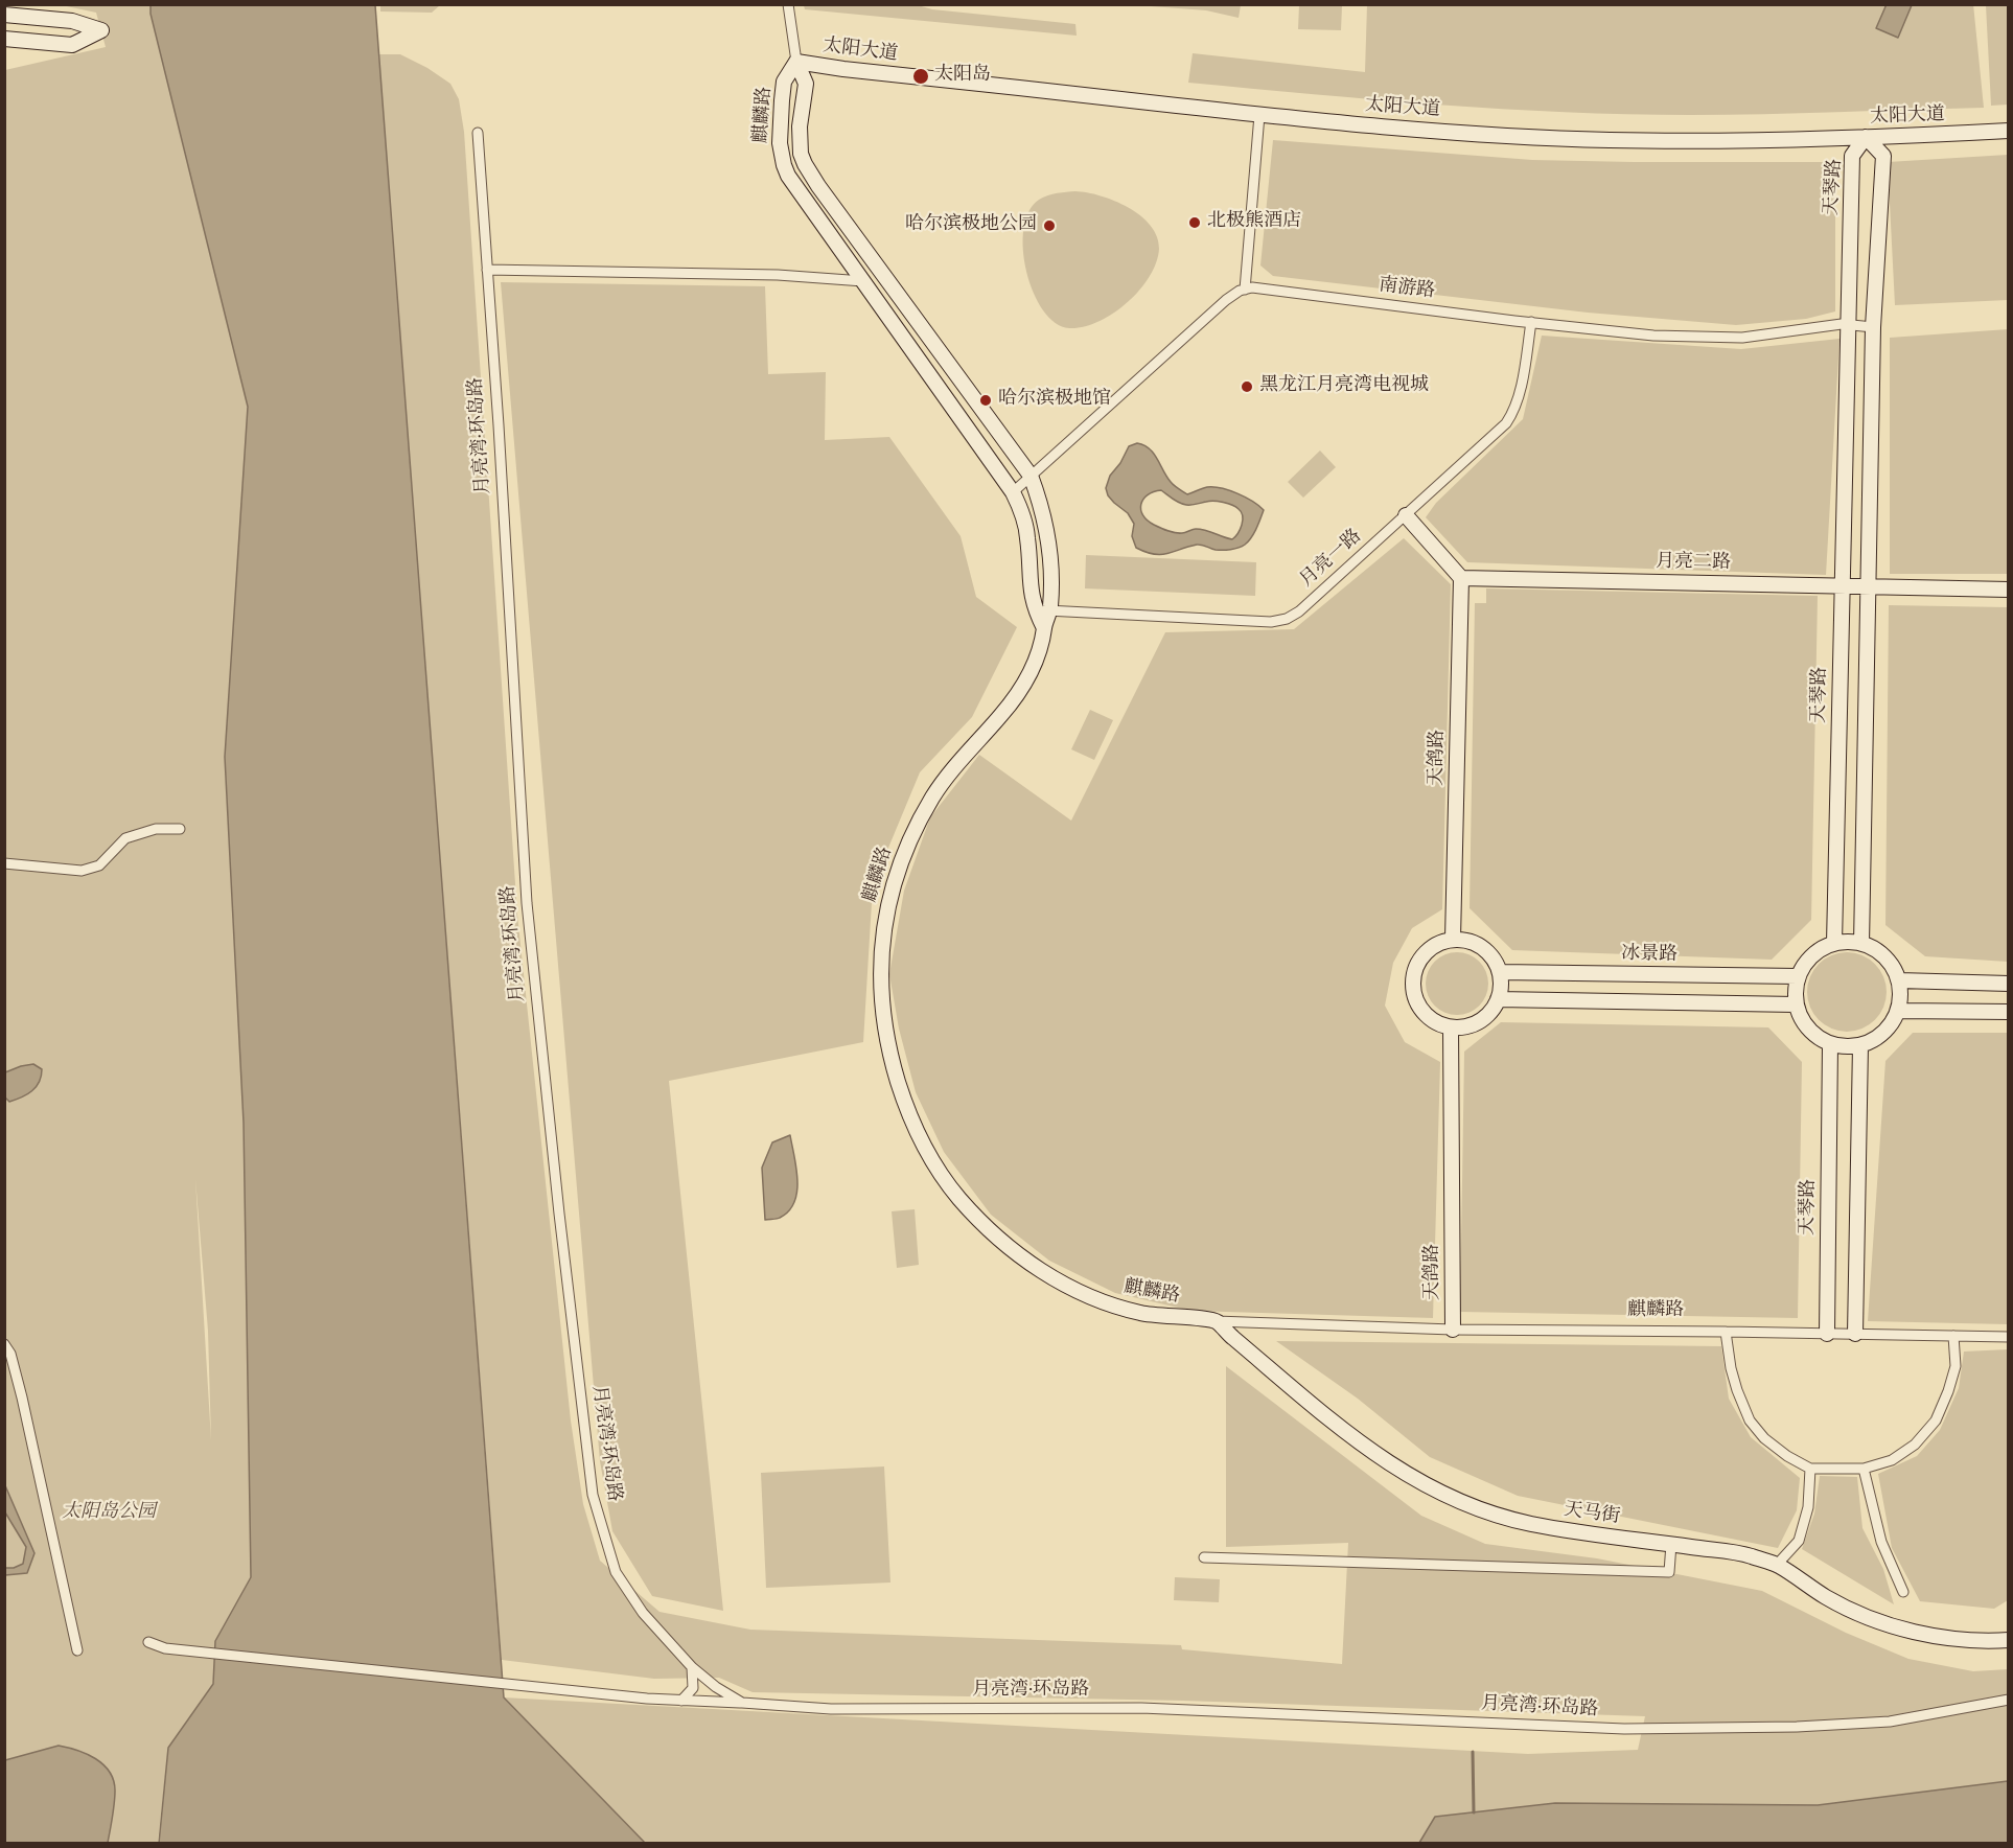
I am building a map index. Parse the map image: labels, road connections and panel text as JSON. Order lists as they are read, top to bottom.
{
  "streets": {
    "street": [
      "太阳大道",
      "麒麟路",
      "天琴路",
      "南游路",
      "月亮湾·环岛路",
      "月亮一路",
      "月亮二路",
      "天鸽路",
      "冰景路",
      "天马街"
    ]
  },
  "crossings": [
    ["太阳大道", "麒麟路"],
    ["太阳大道", "天琴路"],
    ["麒麟路", "天琴路"],
    ["麒麟路", "月亮一路"],
    ["麒麟路", "天鸽路"],
    ["麒麟路", "天马街"],
    ["天琴路", "南游路"],
    ["天琴路", "月亮二路"],
    ["天琴路", "冰景路"],
    ["南游路", "月亮一路"],
    ["月亮二路", "天鸽路"],
    ["天鸽路", "冰景路"]
  ],
  "parks": ["太阳岛公园"],
  "places": [
    "太阳岛",
    "北极熊酒店",
    "哈尔滨极地公园",
    "黑龙江月亮湾电视城",
    "哈尔滨极地馆"
  ]
}
